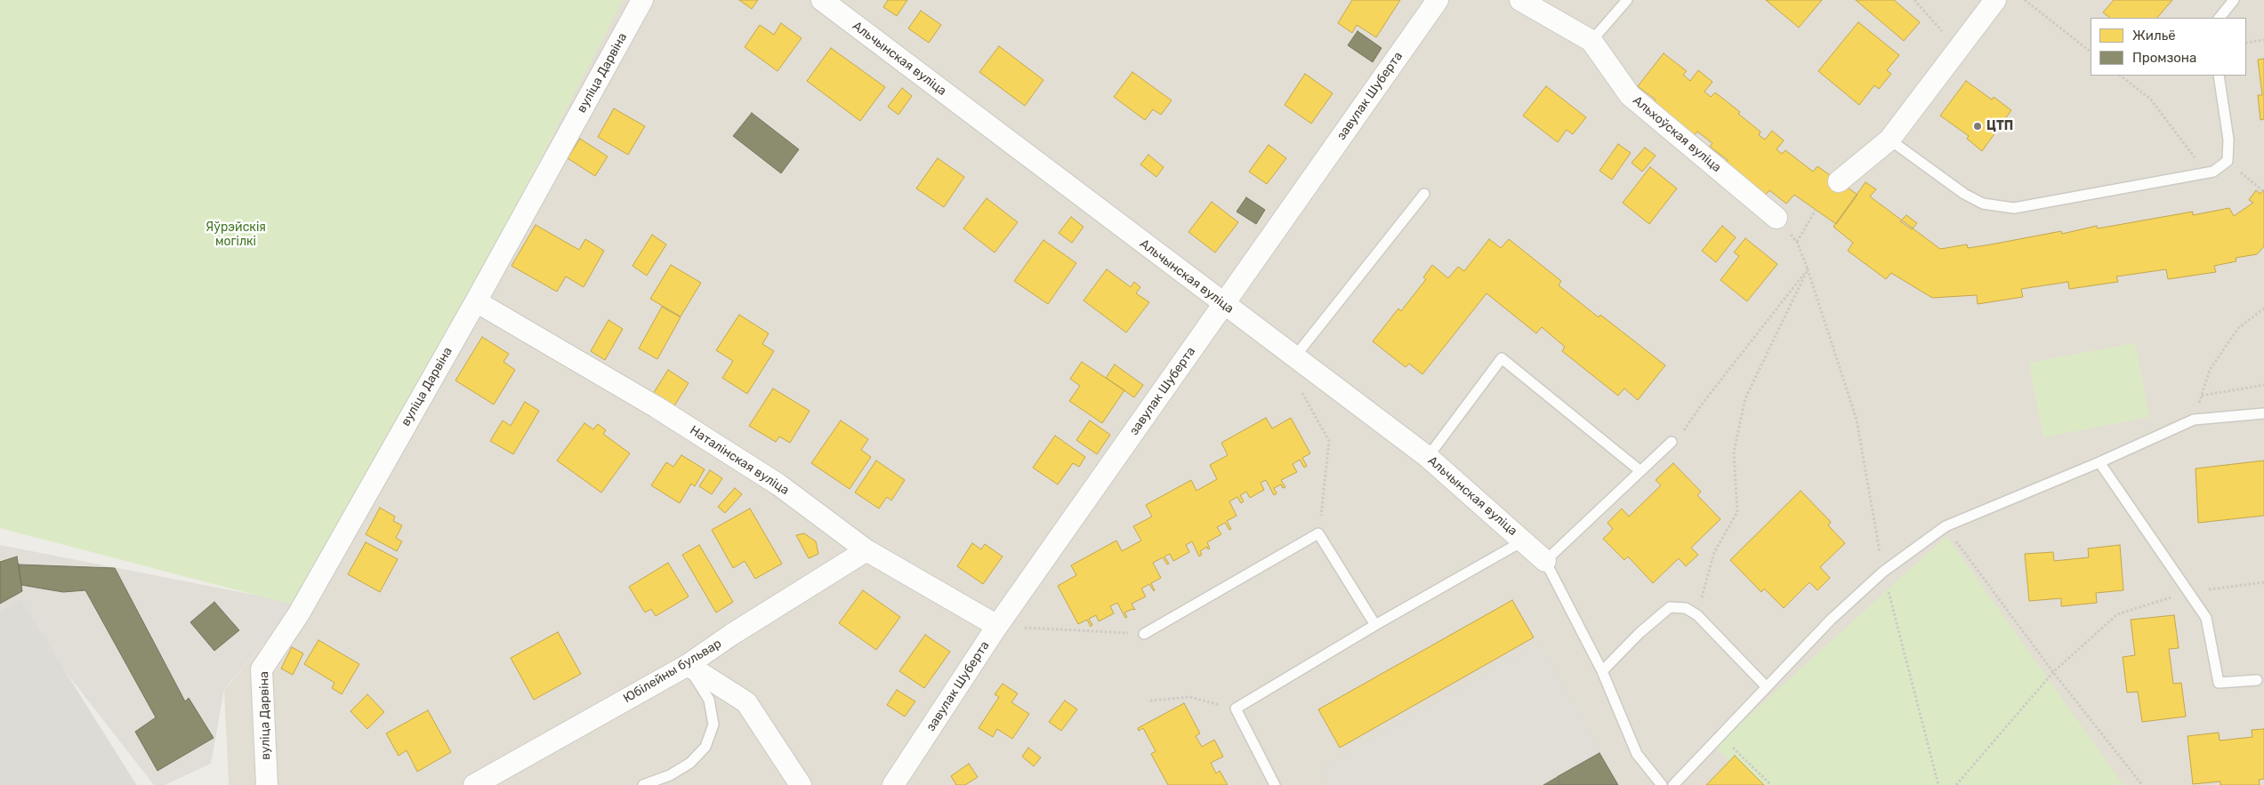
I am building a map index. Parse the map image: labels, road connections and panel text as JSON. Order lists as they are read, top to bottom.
{
  "streets": {
    "street": [
      "Альчынская вуліца",
      "вуліца Дарвіна",
      "завулак Шуберта",
      "Альхоўская вуліца",
      "Наталінская вуліца",
      "Юбілейны бульвар"
    ]
  },
  "crossings": [
    ["Альчынская вуліца", "завулак Шуберта"],
    ["вуліца Дарвіна", "Наталінская вуліца"],
    ["завулак Шуберта", "Наталінская вуліца"],
    ["Наталінская вуліца", "Юбілейны бульвар"]
  ],
  "parks": ["Яўрэйскія могілкі"],
  "places": ["ЦТП"],
  "legend": ["Жильё", "Промзона"]
}
